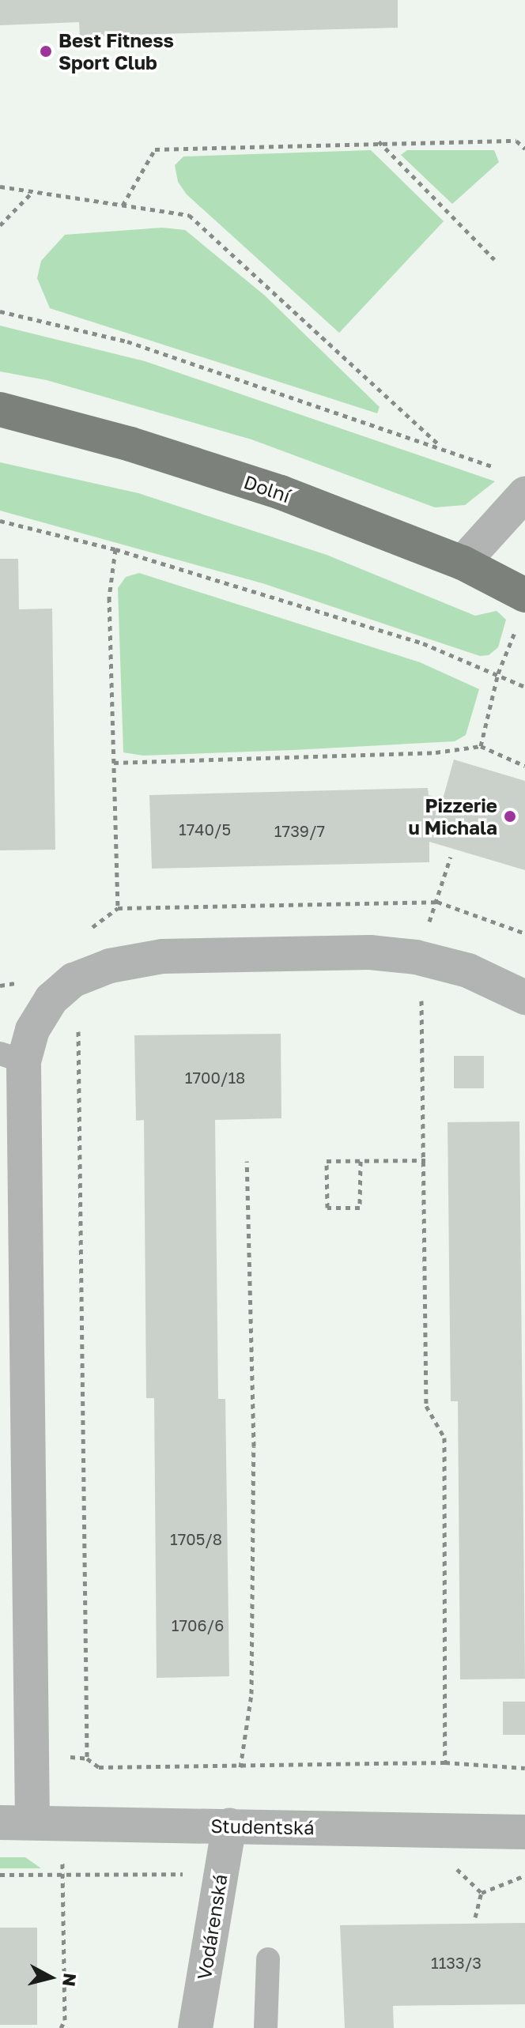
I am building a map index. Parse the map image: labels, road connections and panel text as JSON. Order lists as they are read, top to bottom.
{
  "streets": {
    "main road": ["Dolní"],
    "street": ["Studentská", "Vodárenská"]
  },
  "crossings": [
    ["Studentská", "Vodárenská"]
  ],
  "places": ["Best Fitness Sport Club", "Pizzerie u Michala"],
  "house_numbers": [
    "1740/5",
    "1739/7",
    "1700/18",
    "1705/8",
    "1706/6",
    "1133/3"
  ],
  "north": "right"
}
